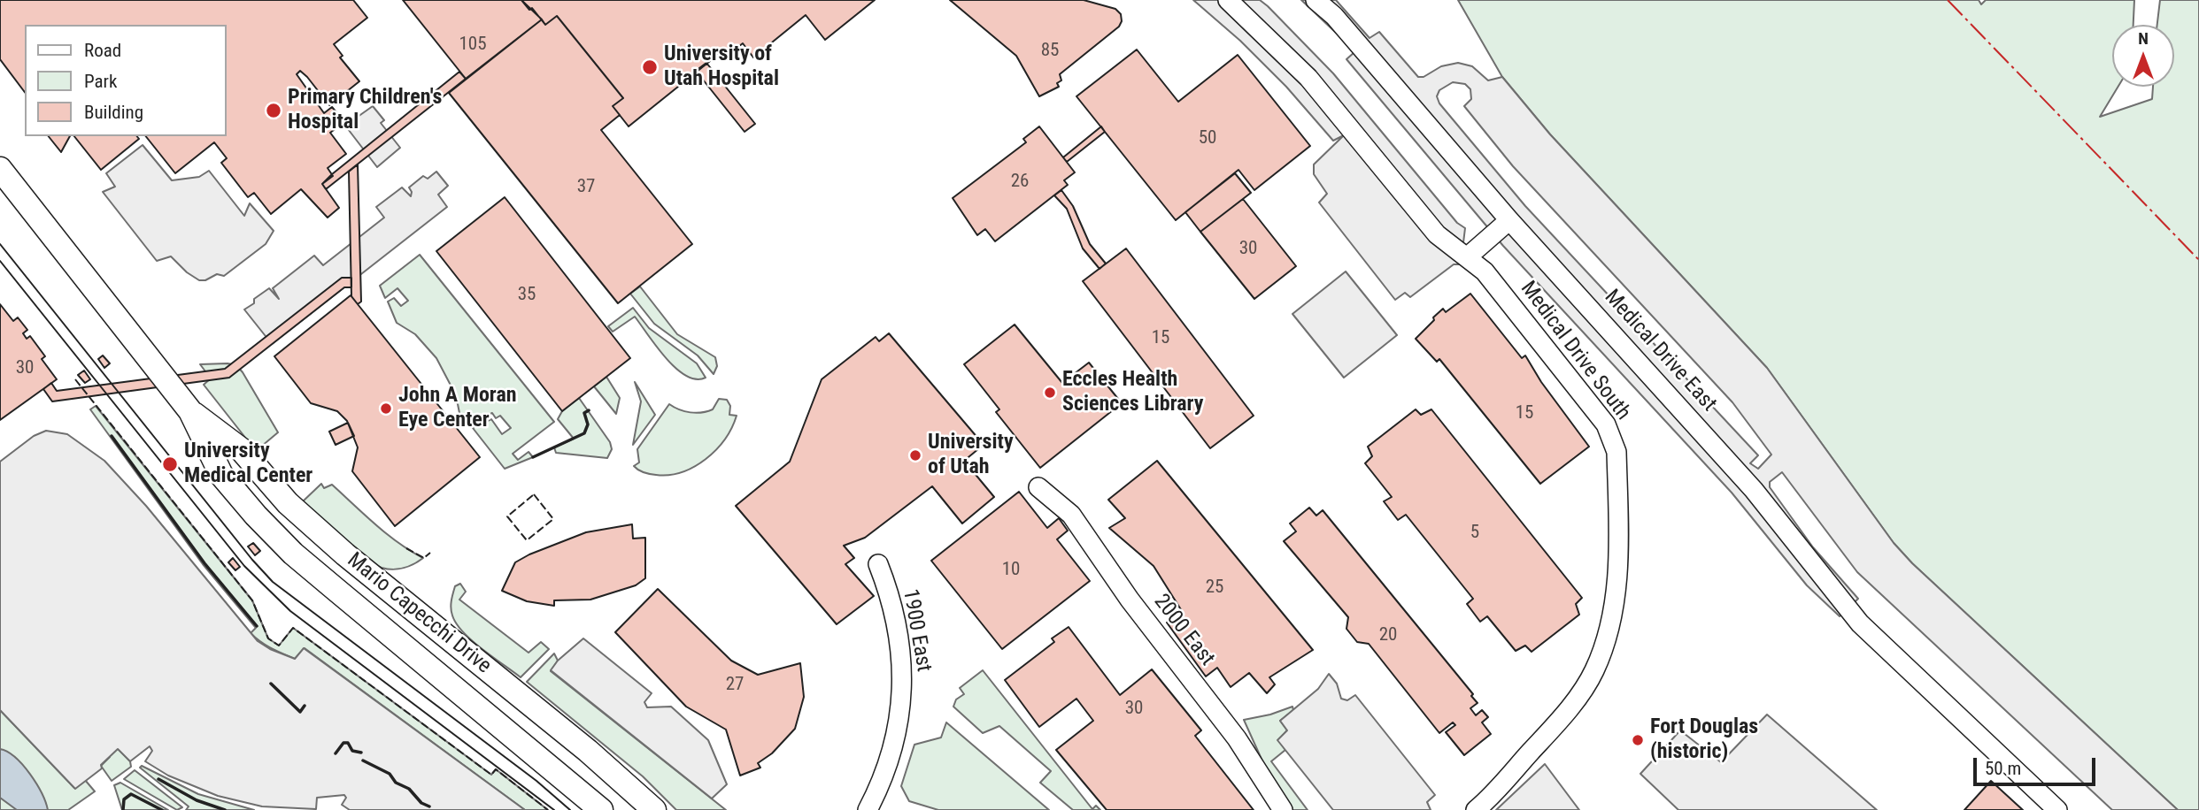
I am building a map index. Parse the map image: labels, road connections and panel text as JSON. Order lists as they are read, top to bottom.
{
  "streets": {
    "main road": ["Mario Capecchi Drive"],
    "street": [
      "Medical Drive South",
      "Medical Drive East",
      "1900 East",
      "2000 East"
    ]
  },
  "places": [
    "University of Utah Hospital",
    "Primary Children's Hospital",
    "Eccles Health Sciences Library",
    "John A Moran Eye Center",
    "University of Utah",
    "University Medical Center",
    "Fort Douglas (historic)"
  ],
  "house_numbers": [
    "105",
    "85",
    "50",
    "26",
    "37",
    "30",
    "35",
    "15",
    "30",
    "15",
    "5",
    "10",
    "25",
    "20",
    "27",
    "30"
  ],
  "legend": ["Road", "Park", "Building"],
  "scale_bar": "50 m",
  "north": "top"
}
